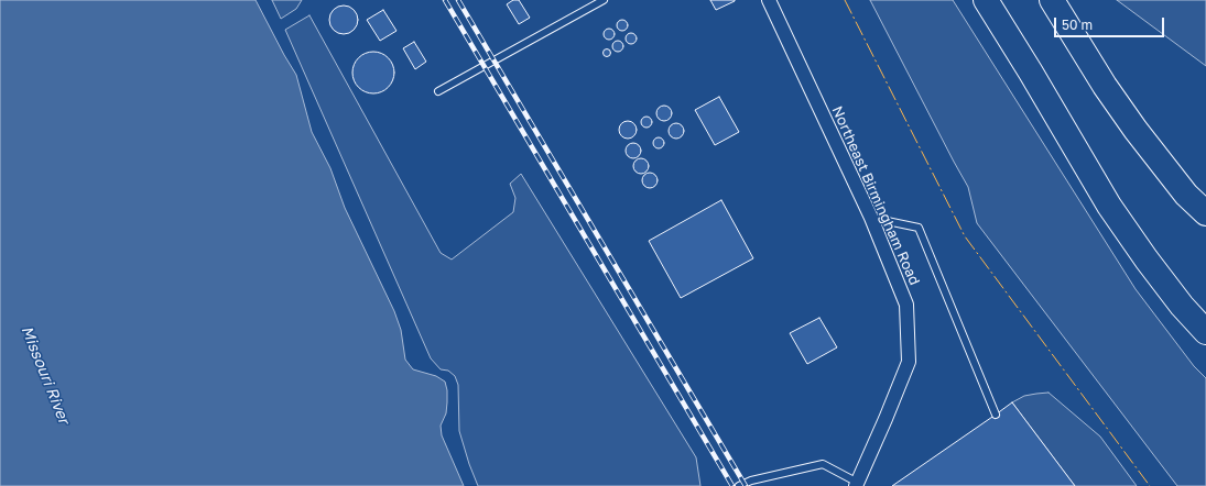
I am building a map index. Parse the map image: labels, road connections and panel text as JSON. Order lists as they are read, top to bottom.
{
  "streets": {
    "street": ["Northeast Birmingham Road"]
  },
  "water": ["Missouri River"],
  "scale_bar": "50 m"
}
